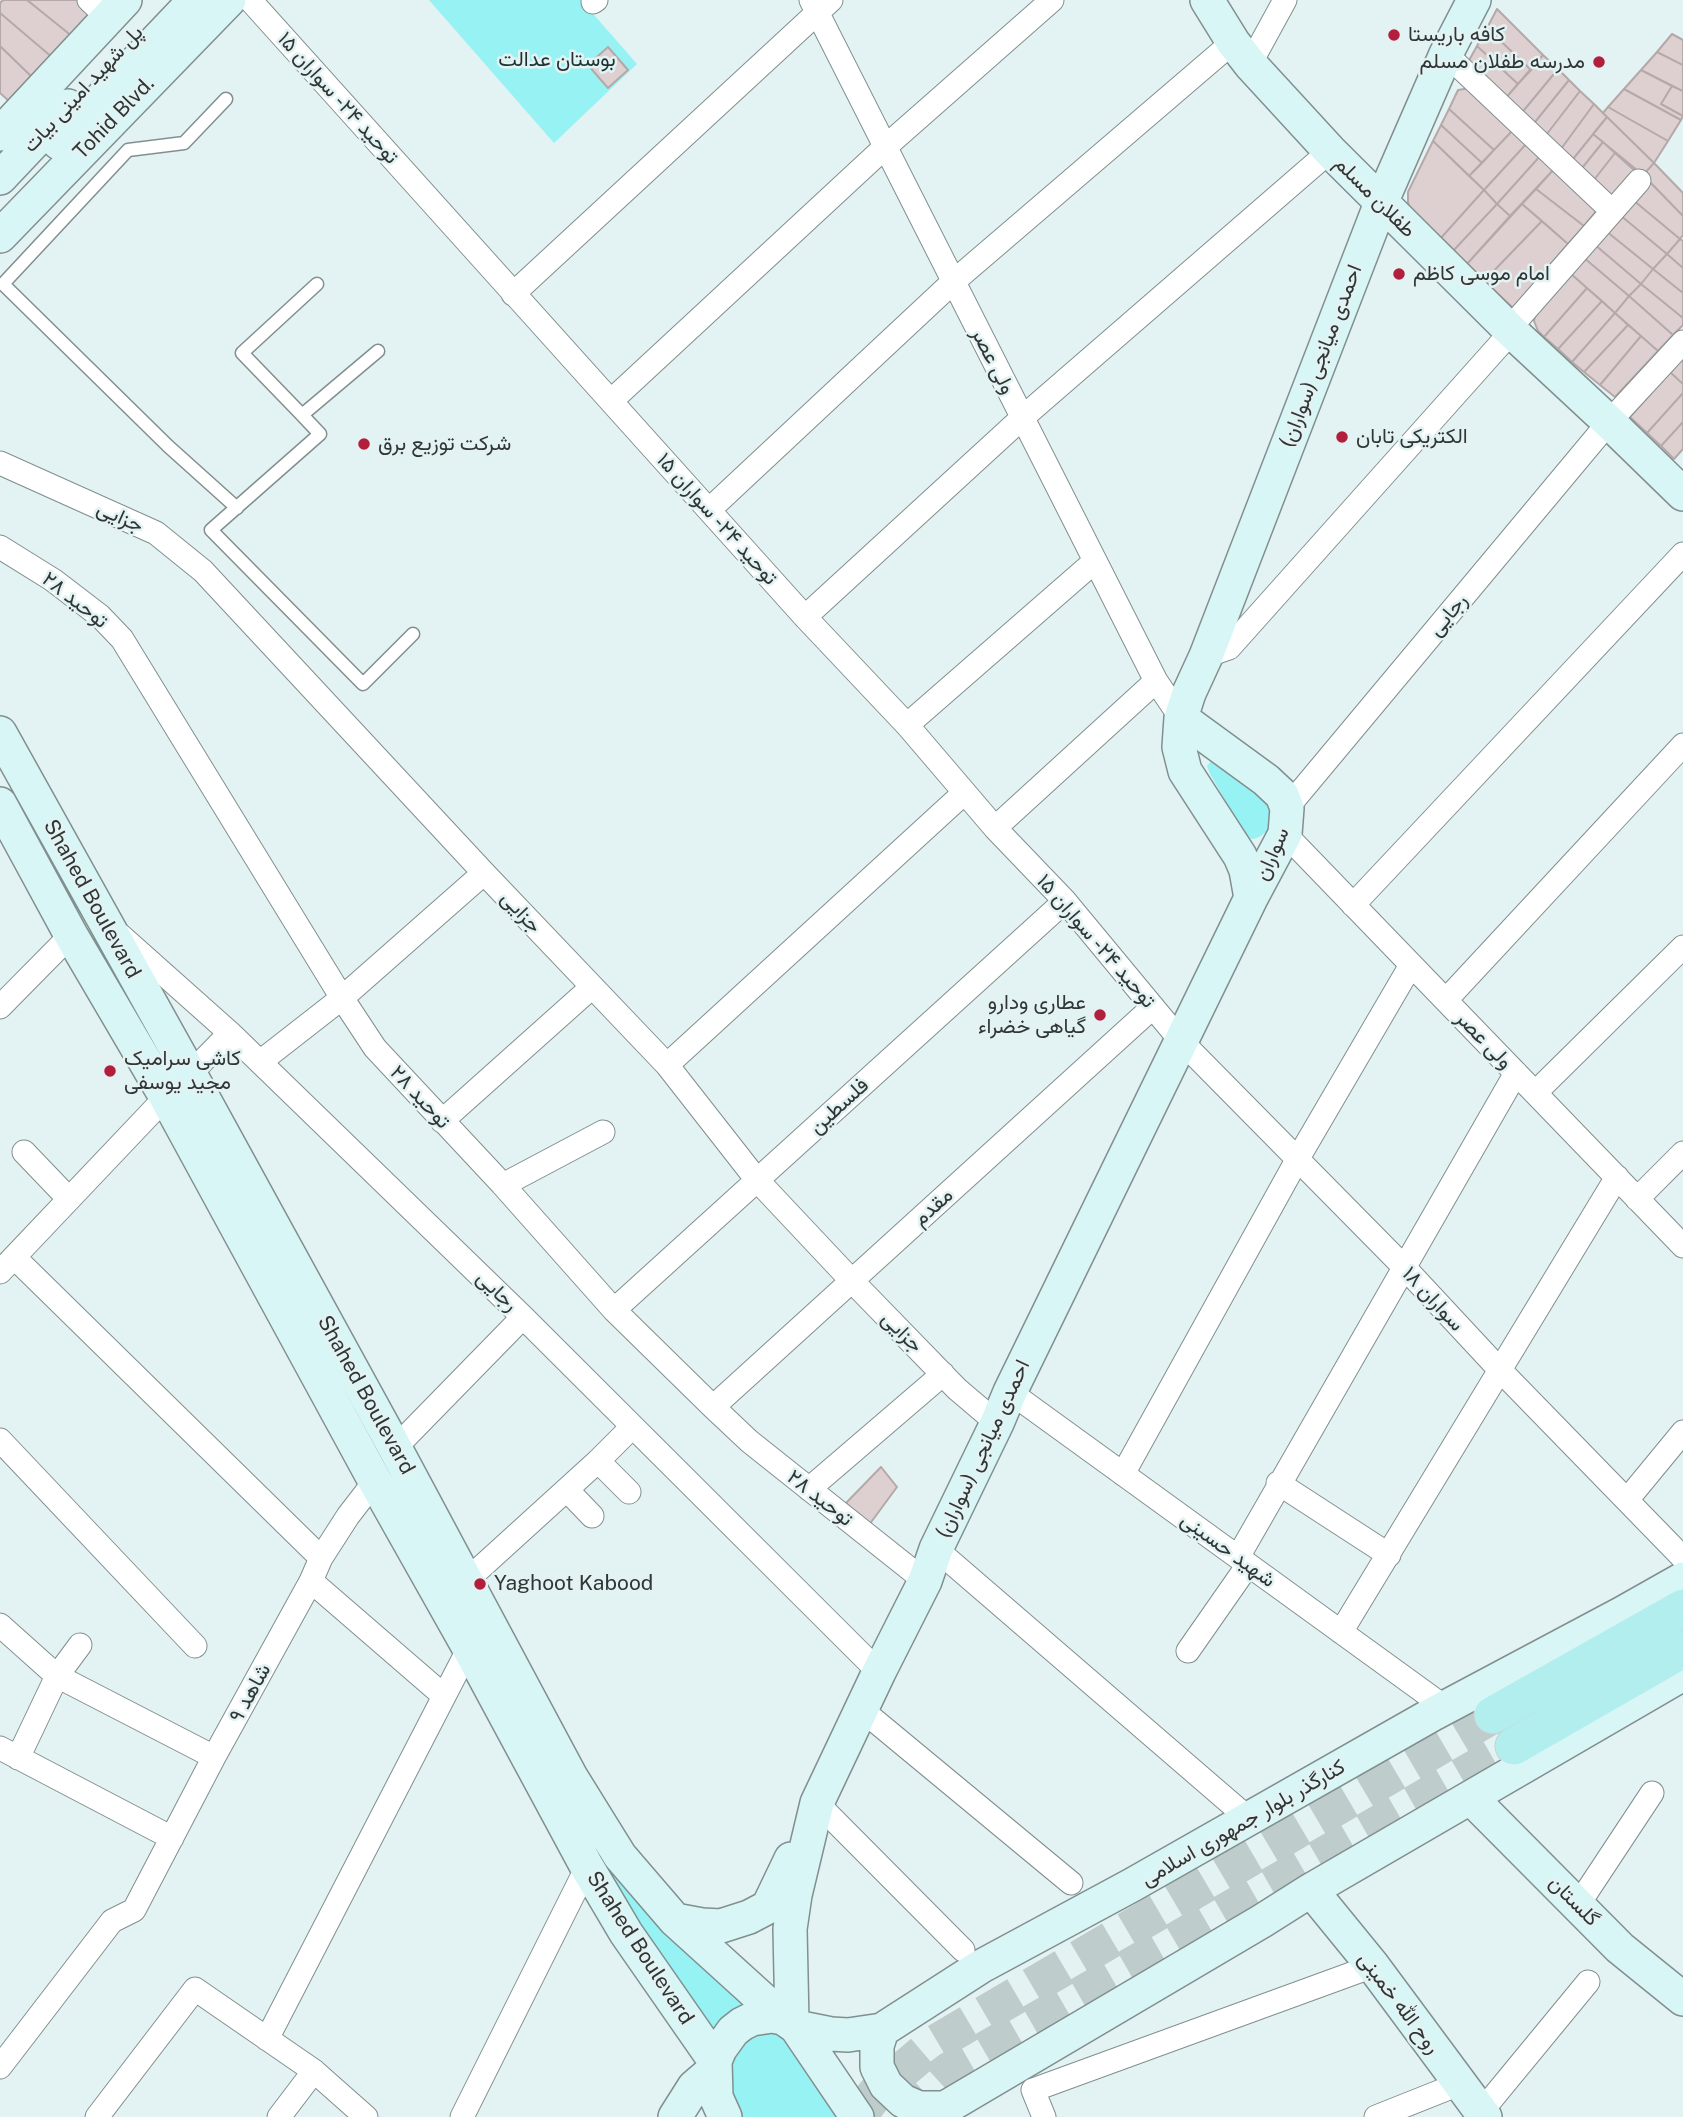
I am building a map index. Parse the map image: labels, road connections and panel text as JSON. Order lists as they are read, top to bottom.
{
  "streets": {
    "main road": [
      "پل شهید امینی بیات",
      "Tohid Blvd.",
      "طفلان مسلم",
      "احمدی میانجی (سواران)",
      "سواران",
      "Shahed Boulevard",
      "کنارگذر بلوار جمهوری اسلامی",
      "گلستان",
      "روح الله خمینی"
    ],
    "street": [
      "توحید ۲۴- سواران ۱۵",
      "ولی عصر",
      "جزایی",
      "توحید ۲۸",
      "رجایی",
      "فلسطین",
      "مقدم",
      "سواران ۱۸",
      "شهید حسینی",
      "شاهد ۹"
    ]
  },
  "crossings": [
    ["توحید ۲۴- سواران ۱۵", "احمدی میانجی (سواران)"],
    ["توحید ۲۴- سواران ۱۵", "فلسطین"],
    ["توحید ۲۴- سواران ۱۵", "مقدم"],
    ["توحید ۲۴- سواران ۱۵", "سواران ۱۸"],
    ["طفلان مسلم", "احمدی میانجی (سواران)"],
    ["طفلان مسلم", "رجایی"],
    ["احمدی میانجی (سواران)", "ولی عصر"],
    ["احمدی میانجی (سواران)", "جزایی"],
    ["احمدی میانجی (سواران)", "توحید ۲۸"],
    ["احمدی میانجی (سواران)", "رجایی"],
    ["احمدی میانجی (سواران)", "سواران"],
    ["احمدی میانجی (سواران)", "Shahed Boulevard"],
    ["احمدی میانجی (سواران)", "سواران ۱۸"],
    ["احمدی میانجی (سواران)", "شهید حسینی"],
    ["احمدی میانجی (سواران)", "کنارگذر بلوار جمهوری اسلامی"],
    ["ولی عصر", "رجایی"],
    ["ولی عصر", "سواران"],
    ["جزایی", "فلسطین"],
    ["جزایی", "مقدم"],
    ["توحید ۲۸", "فلسطین"],
    ["توحید ۲۸", "مقدم"],
    ["رجایی", "سواران"],
    ["رجایی", "Shahed Boulevard"],
    ["Shahed Boulevard", "شاهد ۹"],
    ["Shahed Boulevard", "کنارگذر بلوار جمهوری اسلامی"],
    ["شهید حسینی", "کنارگذر بلوار جمهوری اسلامی"]
  ],
  "parks": ["بوستان عدالت"],
  "places": [
    "کافه باریستا",
    "مدرسه طفلان مسلم",
    "امام موسی کاظم",
    "الکتریکی تابان",
    "شرکت توزیع برق",
    "عطاری ودارو گیاهی خضراء",
    "کاشی سرامیک مجید یوسفی",
    "Yaghoot Kabood"
  ]
}
